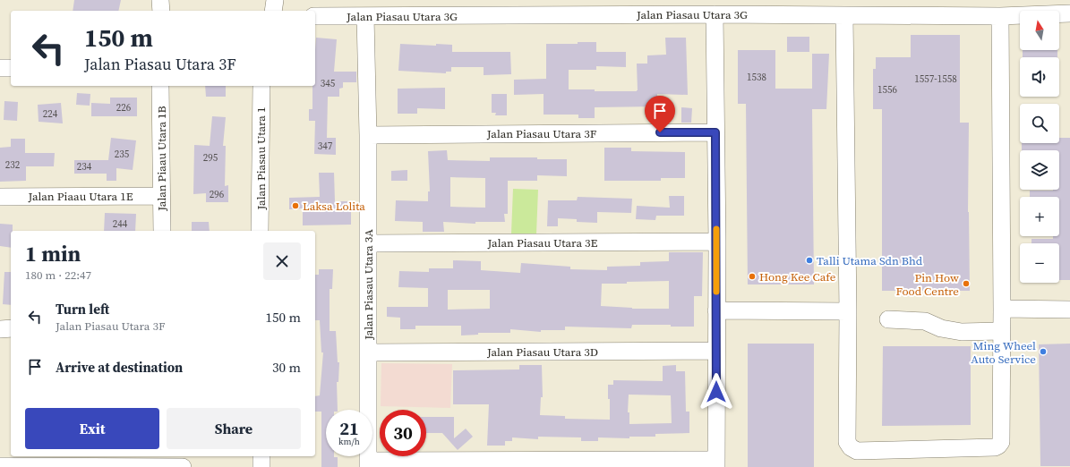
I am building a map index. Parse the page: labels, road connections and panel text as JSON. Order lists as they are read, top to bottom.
{
  "streets": {
    "street": [
      "Jalan Piasau Utara 3G",
      "Jalan Piasau Utara 3F",
      "Jalan Piaau Utara 1B",
      "Jalan Piasau Utara 1",
      "Jalan Piaau Utara 1E",
      "Jalan Piasau Utara 3E",
      "Jalan Piasau Utara 3A",
      "Jalan Piasau Utara 3D"
    ]
  },
  "crossings": [
    ["Jalan Piasau Utara 3G", "Jalan Piasau Utara 3A"],
    ["Jalan Piasau Utara 3F", "Jalan Piasau Utara 3A"],
    ["Jalan Piaau Utara 1B", "Jalan Piaau Utara 1E"],
    ["Jalan Piasau Utara 3E", "Jalan Piasau Utara 3A"],
    ["Jalan Piasau Utara 3A", "Jalan Piasau Utara 3D"]
  ],
  "places": [
    "Laksa Lolita",
    "Talli Utama Sdn Bhd",
    "Hong Kee Cafe",
    "Pin How Food Centre",
    "Ming Wheel Auto Service"
  ],
  "house_numbers": [
    "1538",
    "1557-1558",
    "345",
    "1556",
    "226",
    "224",
    "347",
    "235",
    "295",
    "232",
    "234",
    "296",
    "244"
  ],
  "north": "top",
  "page": {
    "map_buttons": ["+", "−"],
    "turn": ["150 m", "Jalan Piasau Utara 3F"],
    "heading": ["1 min", "180 m · 22:47"],
    "list": [
      {
        "name": "Turn left",
        "note": "Jalan Piasau Utara 3F",
        "value": "150 m"
      },
      {
        "name": "Arrive at destination",
        "value": "30 m"
      }
    ],
    "buttons": ["Exit", "Share"],
    "speed": "21 km/h",
    "limit": "30"
  }
}
